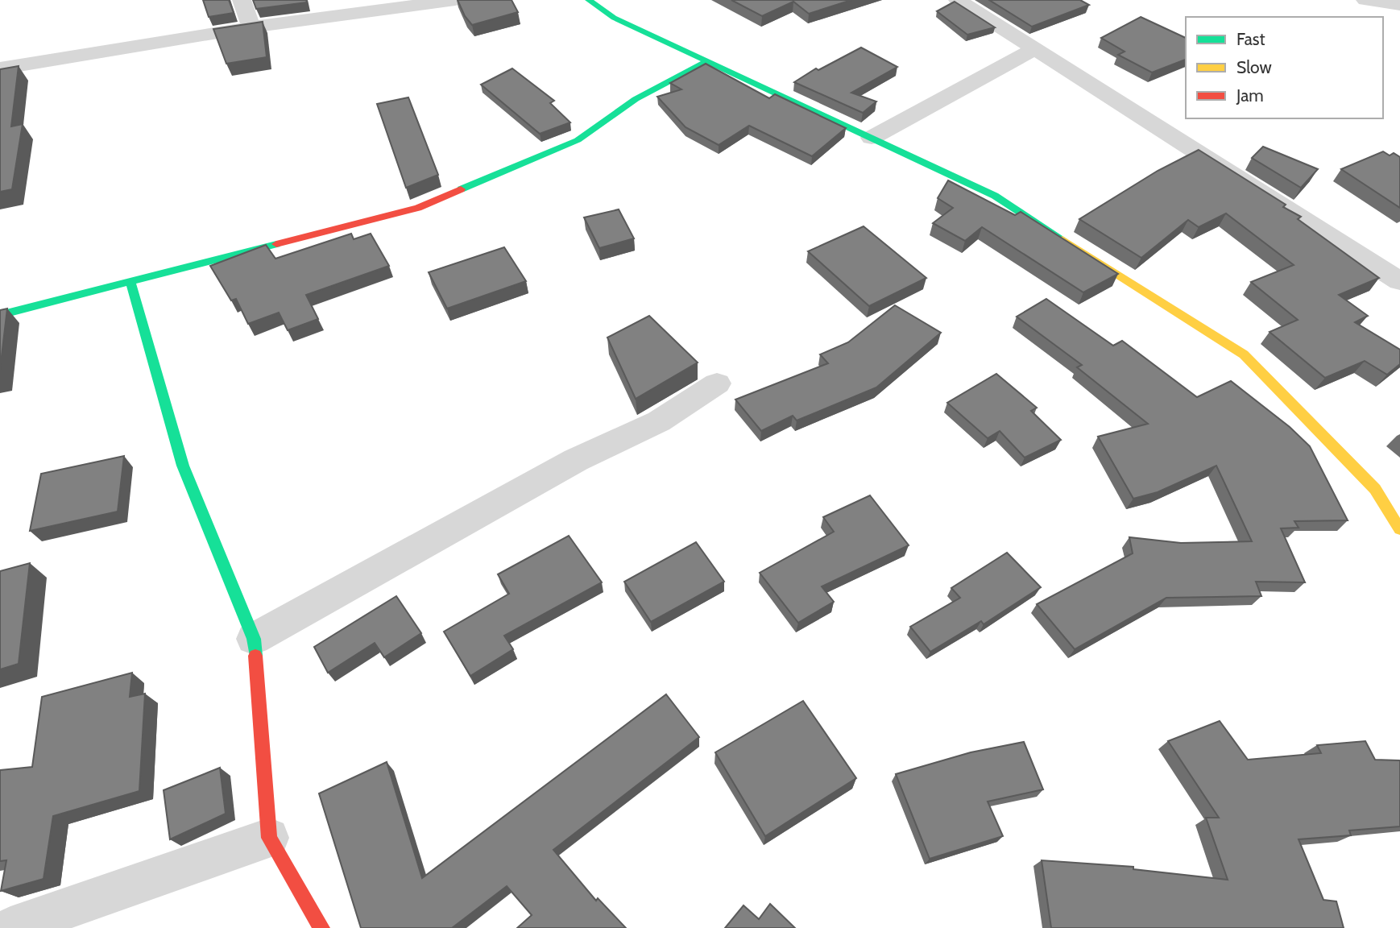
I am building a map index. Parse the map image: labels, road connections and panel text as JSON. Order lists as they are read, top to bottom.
{
  "legend": ["Fast", "Slow", "Jam"]
}
